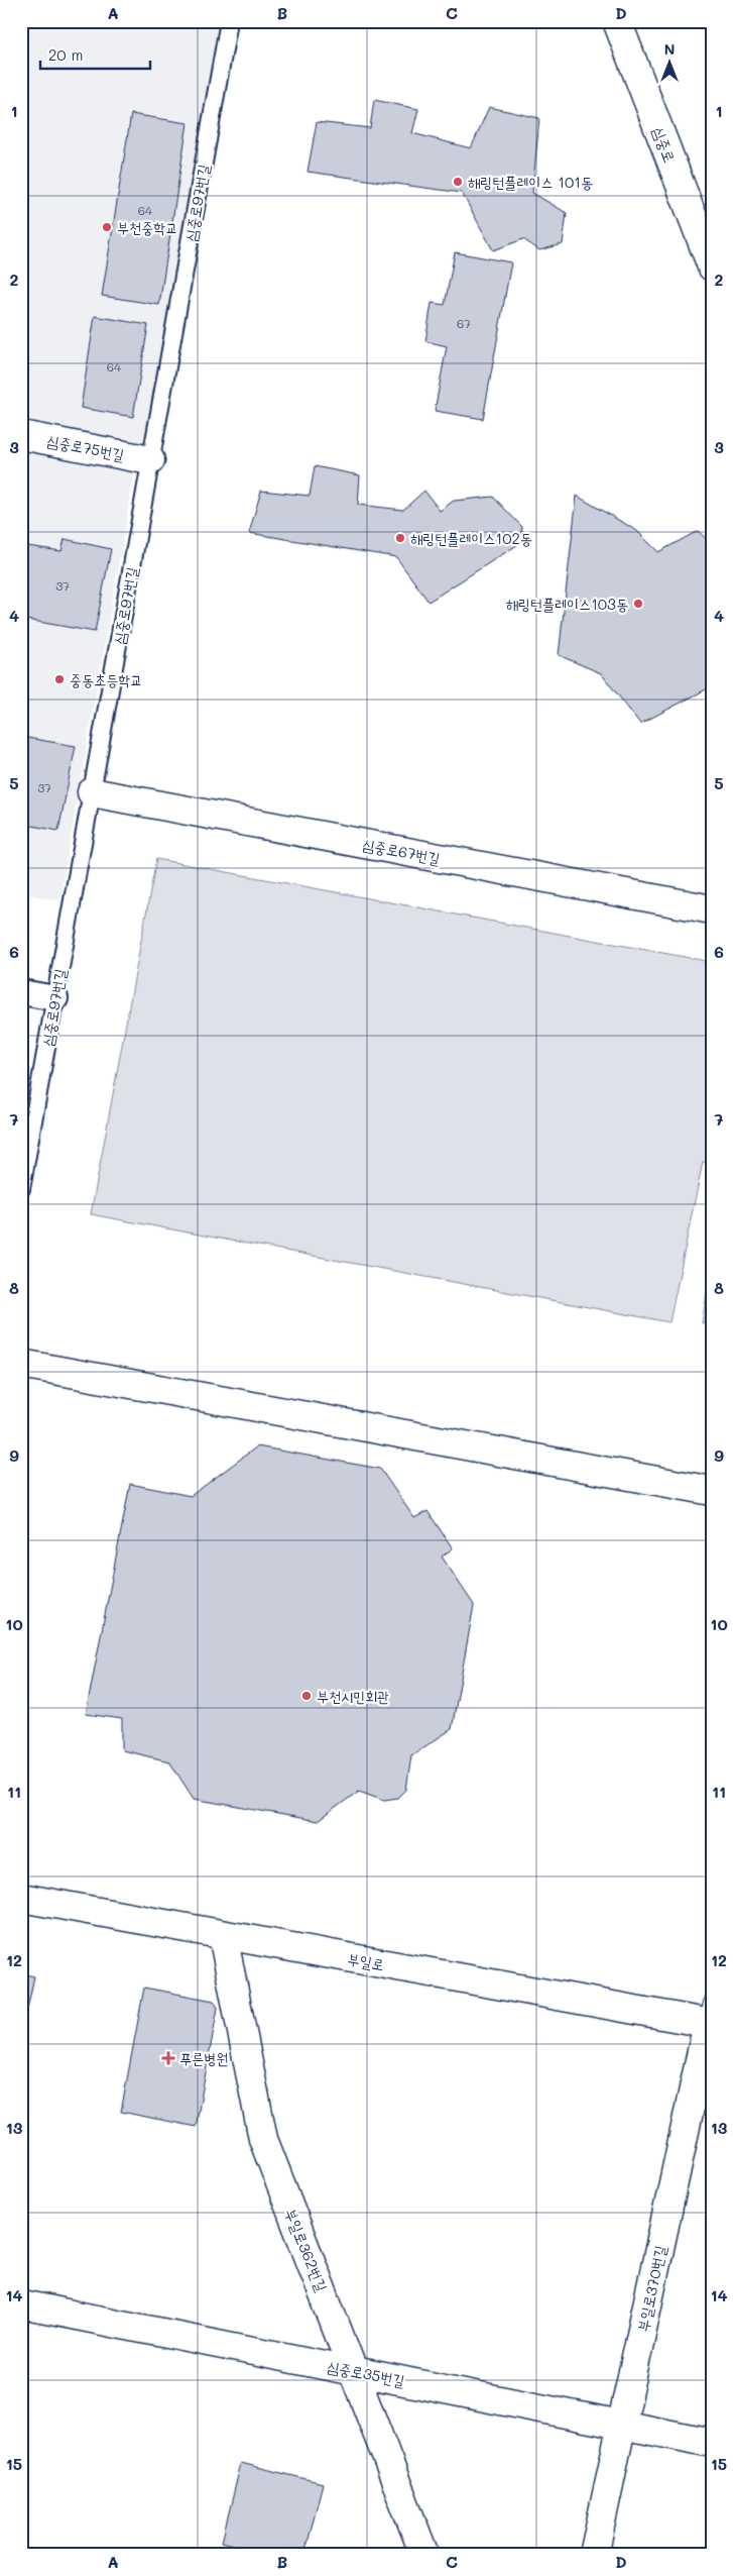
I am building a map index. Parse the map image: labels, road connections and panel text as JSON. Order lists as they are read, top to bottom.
{
  "streets": {
    "street": [
      "심중로",
      "심중로75번길",
      "심중로67번길",
      "부일로",
      "부일로362번길",
      "부일로370번길",
      "심중로35번길"
    ],
    "lane": ["심중로97번길"]
  },
  "crossings": [
    ["심중로97번길", "심중로75번길"],
    ["심중로97번길", "심중로67번길"],
    ["부일로", "부일로362번길"],
    ["부일로", "부일로370번길"],
    ["부일로362번길", "심중로35번길"],
    ["부일로370번길", "심중로35번길"]
  ],
  "places": {
    "other": [
      "해링턴플레이스 101동",
      "부천중학교",
      "해링턴플레이스102동",
      "해링턴플레이스103동",
      "중동초등학교",
      "부천시민회관"
    ],
    "health": ["푸른병원"]
  },
  "house_numbers": [
    "64",
    "67",
    "64",
    "37",
    "37"
  ],
  "scale_bar": "20 m",
  "north": "top",
  "grid": {
    "columns": [
      "A",
      "B",
      "C",
      "D"
    ],
    "rows": [
      "1",
      "2",
      "3",
      "4",
      "5",
      "6",
      "7",
      "8",
      "9",
      "10",
      "11",
      "12",
      "13",
      "14",
      "15"
    ]
  }
}
